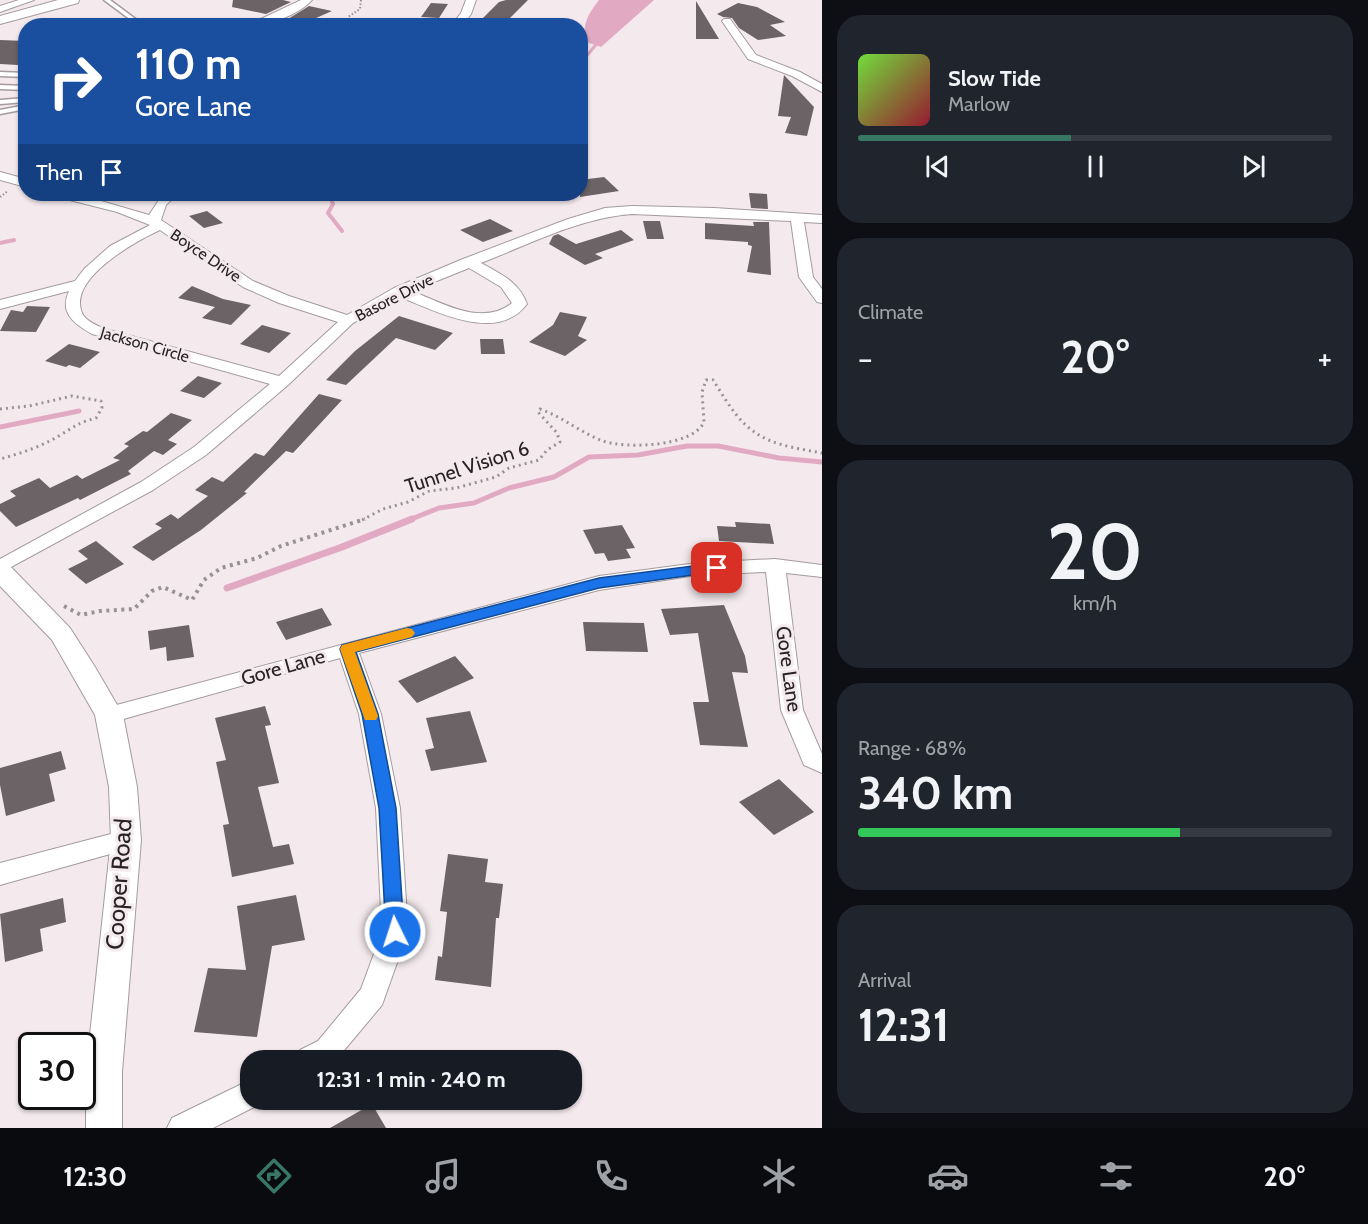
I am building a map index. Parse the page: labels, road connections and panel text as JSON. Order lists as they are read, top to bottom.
{
  "streets": {
    "street": [
      "Boyce Drive",
      "Basore Drive",
      "Jackson Circle",
      "Gore Lane",
      "Cooper Road"
    ],
    "path": ["Tunnel Vision 6"]
  },
  "crossings": [
    ["Boyce Drive", "Basore Drive"],
    ["Boyce Drive", "Jackson Circle"],
    ["Basore Drive", "Jackson Circle"],
    ["Basore Drive", "Cooper Road"],
    ["Gore Lane", "Cooper Road"]
  ],
  "page": {
    "turn": ["110 m", "Gore Lane"],
    "song": ["Slow Tide", "Marlow"],
    "then": "Then",
    "tile": [
      "Climate",
      ["20", "km/h"],
      ["Range · 68%", "340 km"],
      ["Arrival", "12:31"]
    ],
    "heat": ["−", "20°", "+"],
    "limit": "30",
    "trip": "12:31 · 1 min · 240 m",
    "tabs": ["12:30", "20°"]
  }
}
